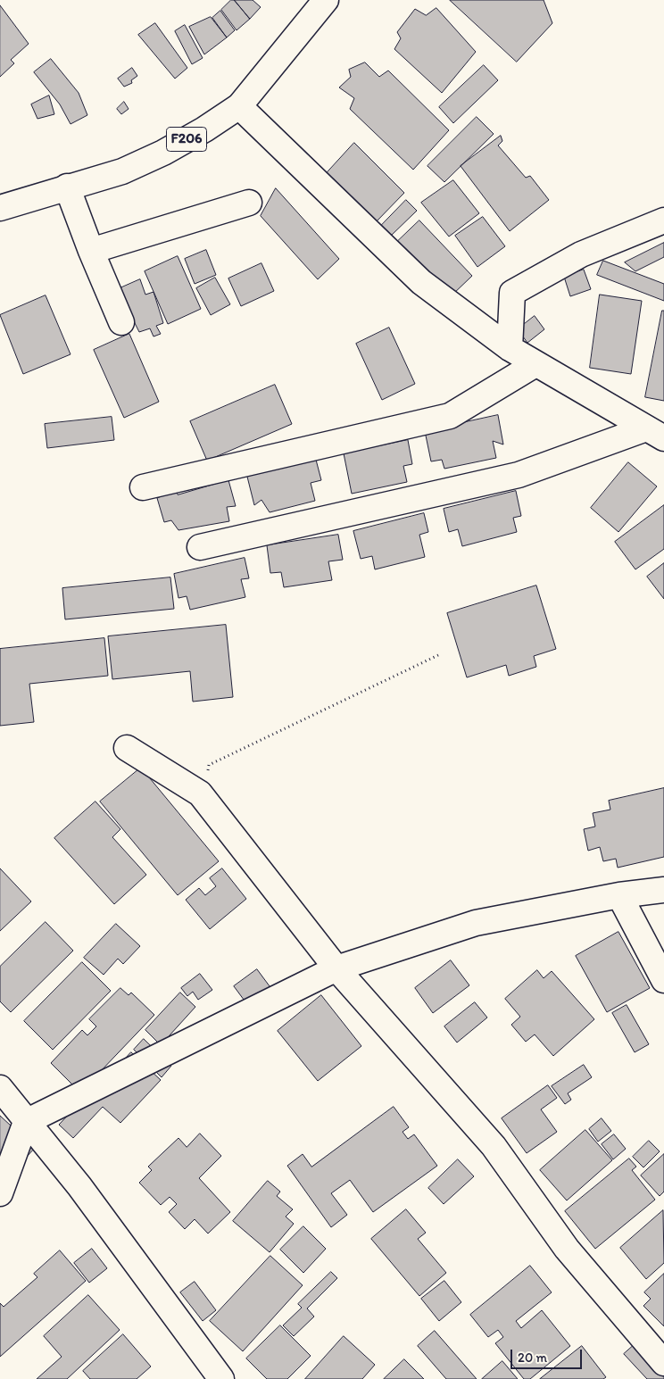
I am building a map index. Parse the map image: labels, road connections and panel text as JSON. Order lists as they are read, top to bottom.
{
  "streets": {
    "street": ["F206"]
  },
  "scale_bar": "20 m"
}
